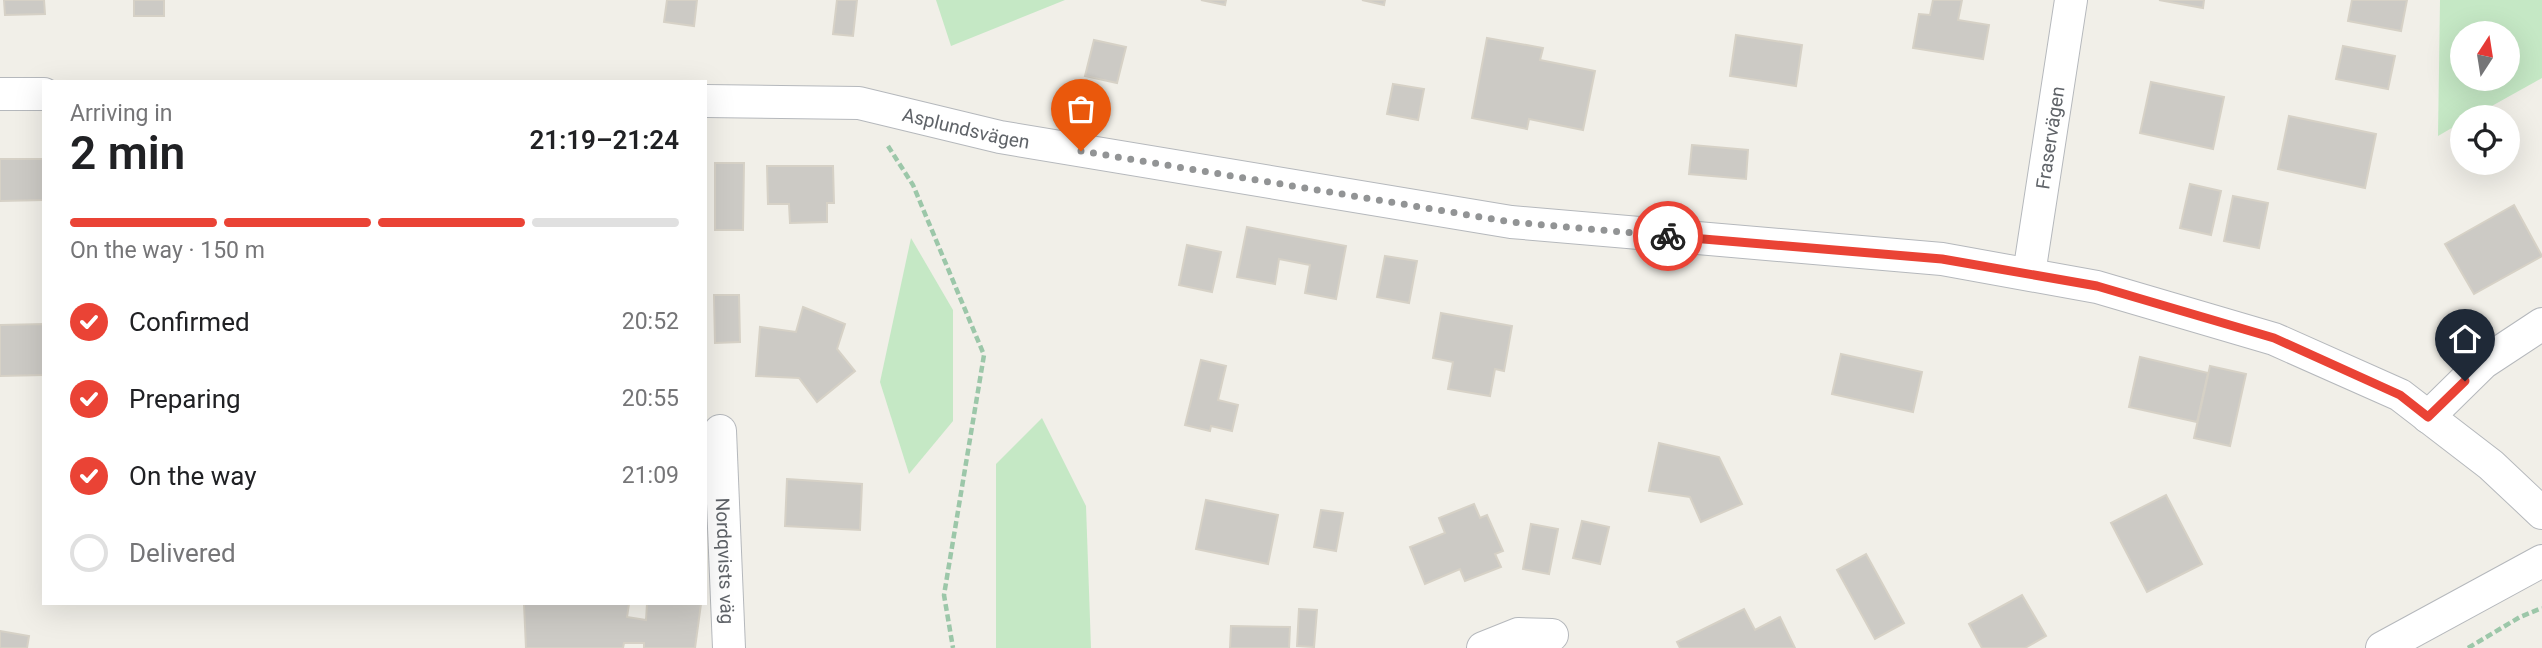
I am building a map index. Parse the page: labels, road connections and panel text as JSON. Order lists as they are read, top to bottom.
{
  "streets": {
    "street": ["Asplundsvägen", "Fraservägen", "Nordqvists väg"]
  },
  "crossings": [
    ["Asplundsvägen", "Fraservägen"]
  ],
  "north": "top",
  "page": {
    "heading": ["2 min", "Arriving in", "21:19–21:24"],
    "bar": "On the way · 150 m",
    "list": [
      ["Confirmed", "20:52"],
      ["Preparing", "20:55"],
      ["On the way", "21:09"],
      "Delivered"
    ]
  }
}
